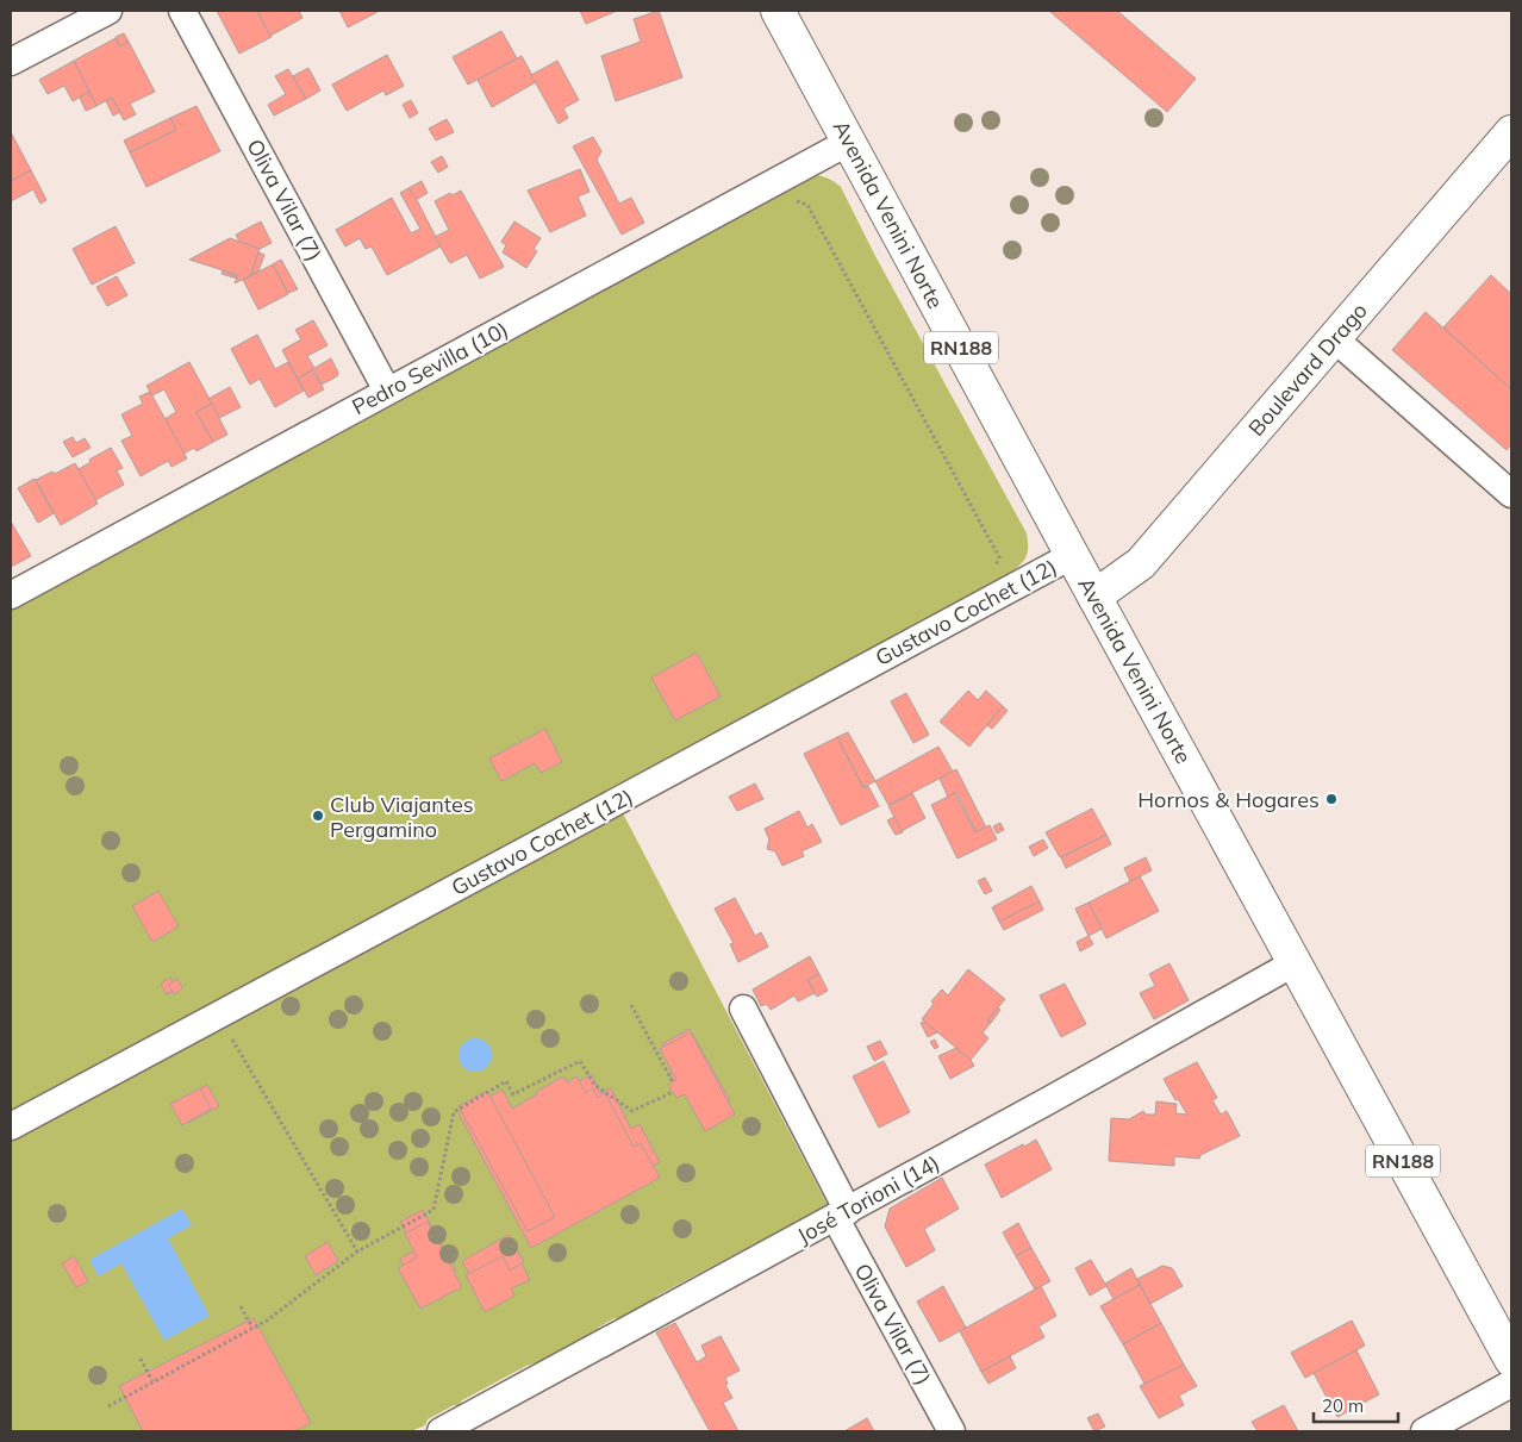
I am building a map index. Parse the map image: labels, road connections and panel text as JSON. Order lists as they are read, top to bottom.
{
  "streets": {
    "main road": ["Avenida Venini Norte", "RN188", "Boulevard Drago"],
    "street": [
      "Oliva Vilar (7)",
      "Pedro Sevilla (10)",
      "Gustavo Cochet (12)",
      "José Torioni (14)"
    ]
  },
  "crossings": [
    ["Oliva Vilar (7)", "Pedro Sevilla (10)"],
    ["Oliva Vilar (7)", "José Torioni (14)"],
    ["Avenida Venini Norte", "Pedro Sevilla (10)"],
    ["Avenida Venini Norte", "Boulevard Drago"],
    ["Avenida Venini Norte", "Gustavo Cochet (12)"],
    ["Avenida Venini Norte", "José Torioni (14)"]
  ],
  "places": ["Hornos & Hogares", "Club Viajantes Pergamino"],
  "scale_bar": "20 m"
}
